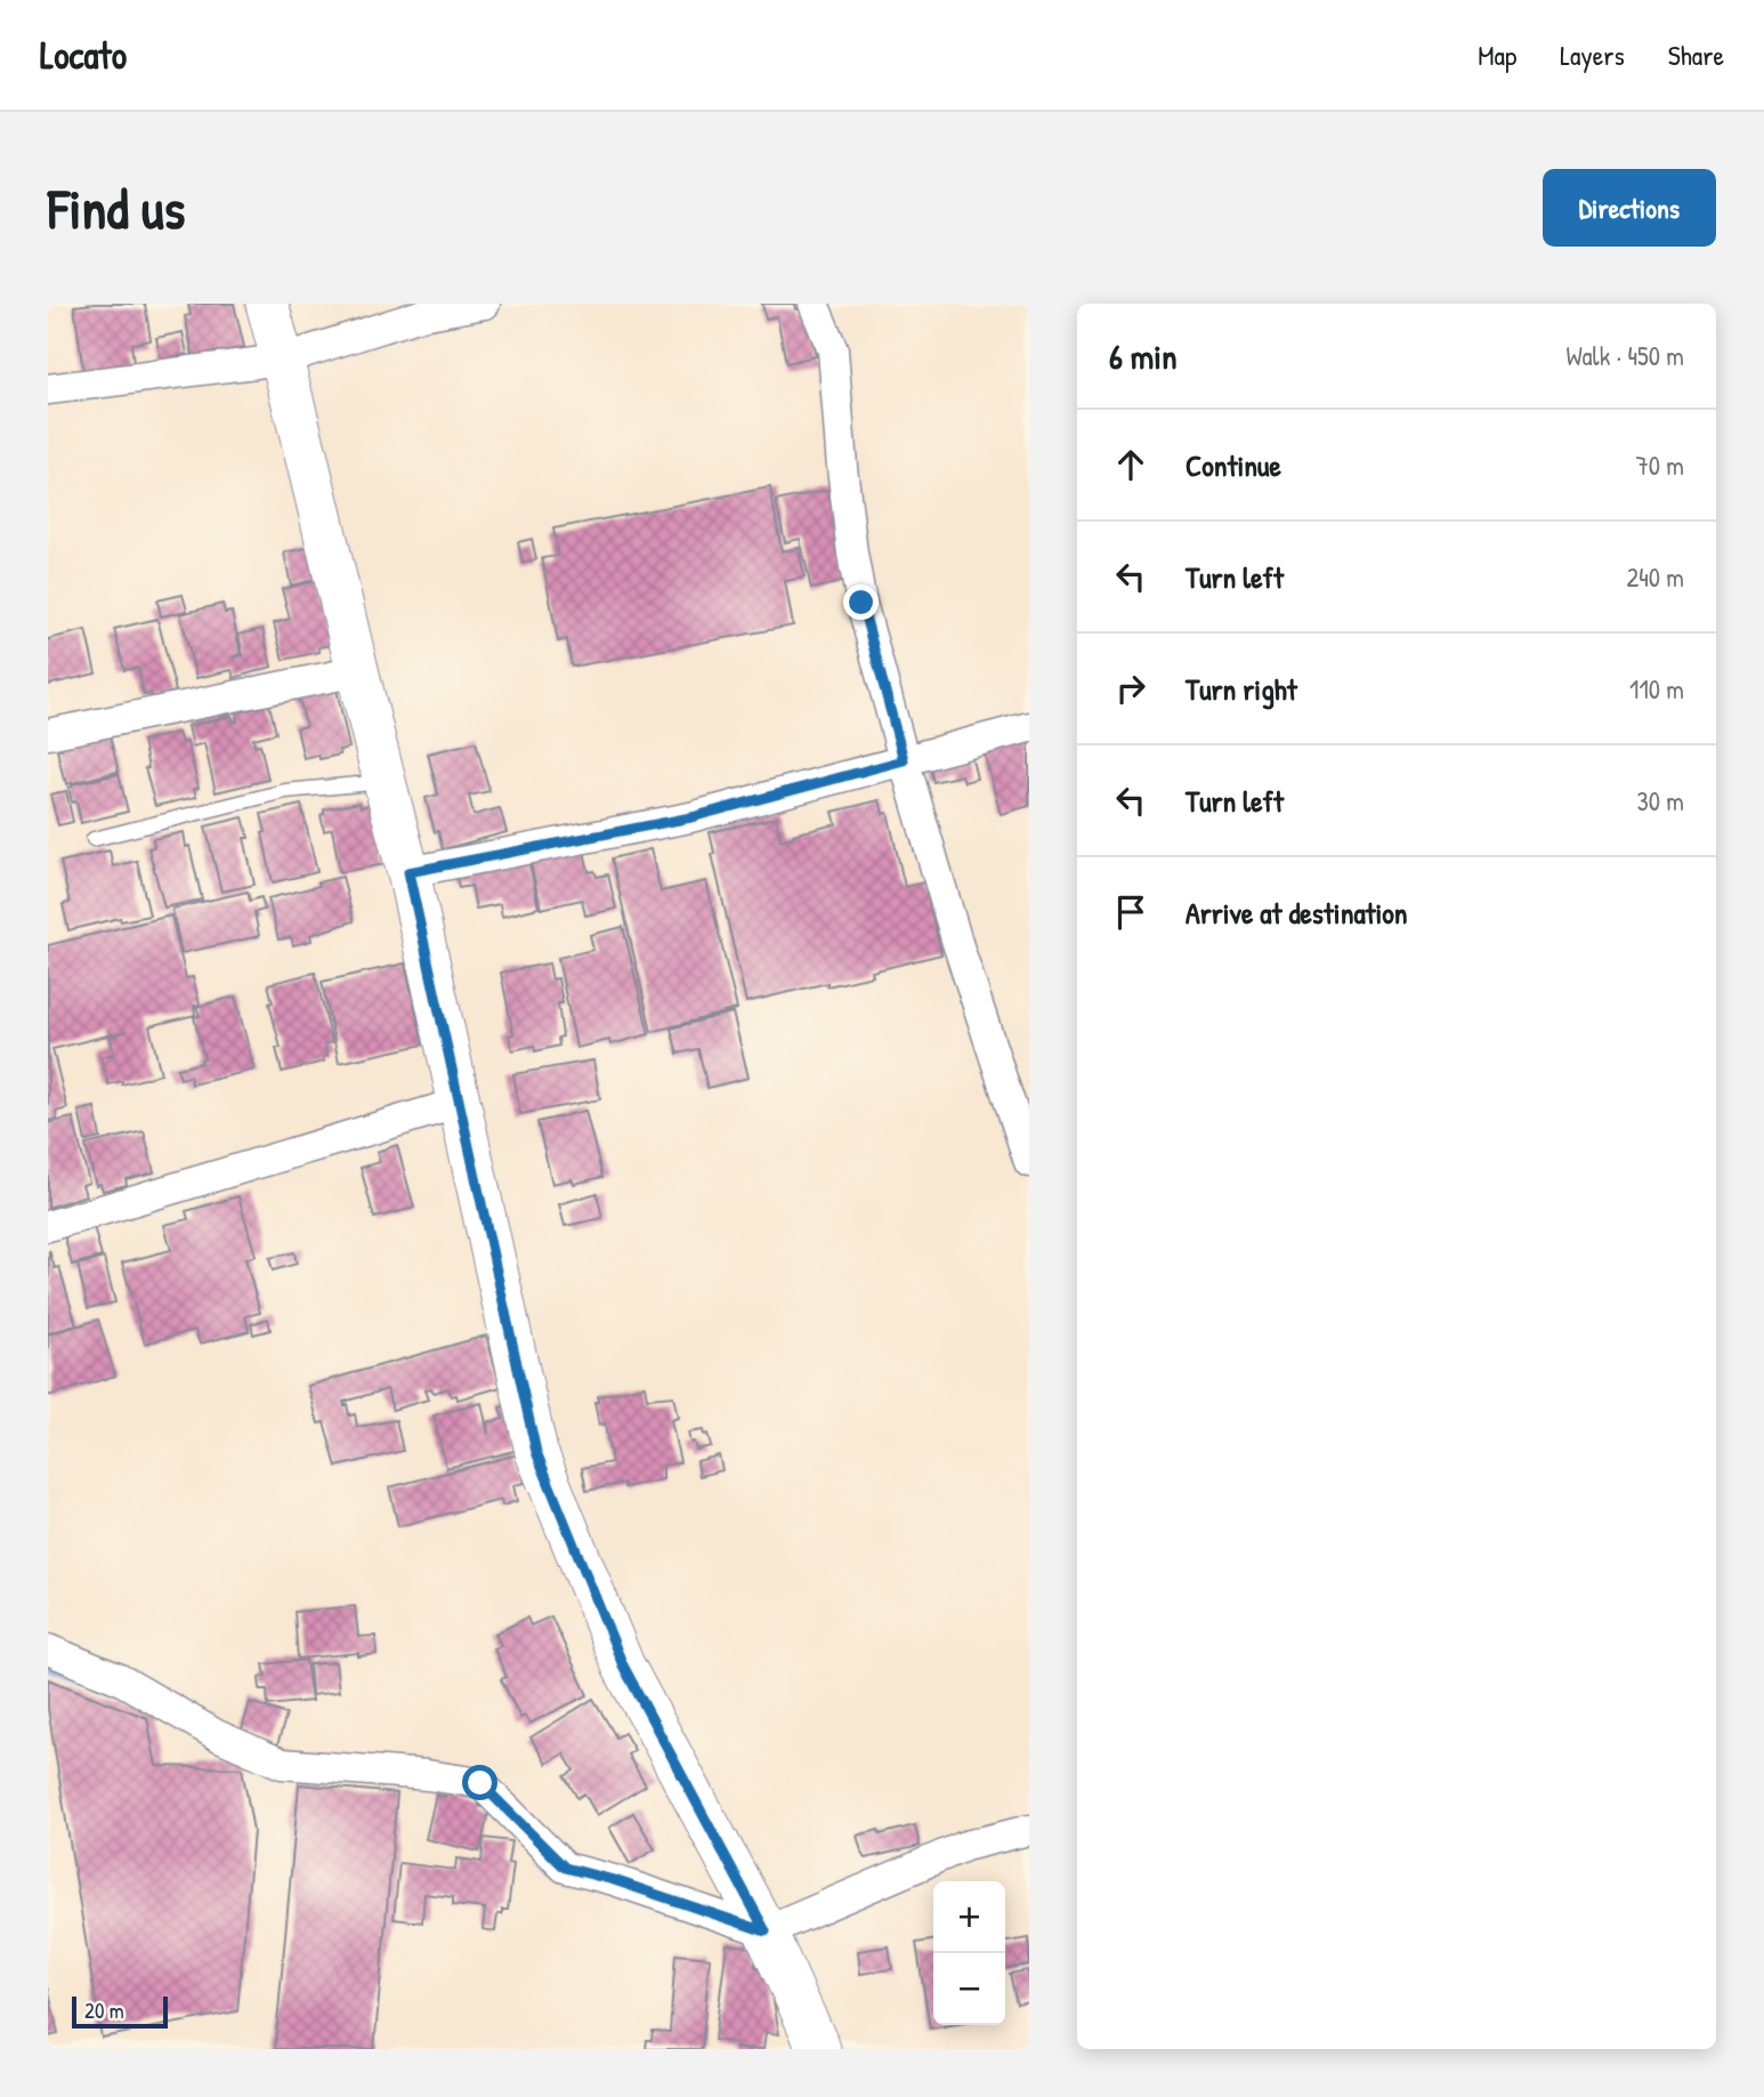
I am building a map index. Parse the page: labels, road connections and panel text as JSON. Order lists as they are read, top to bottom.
{
  "scale_bar": "20 m",
  "page": {
    "header": "Locato",
    "nav": ["Map", "Layers", "Share"],
    "buttons": "Directions",
    "title": "Find us",
    "heading": ["6 min", "Walk · 450 m"],
    "list": [
      ["Continue", "70 m"],
      ["Turn left", "240 m"],
      ["Turn right", "110 m"],
      ["Turn left", "30 m"],
      "Arrive at destination"
    ],
    "map_buttons": ["+", "−"],
    "scale": "20 m"
  }
}
